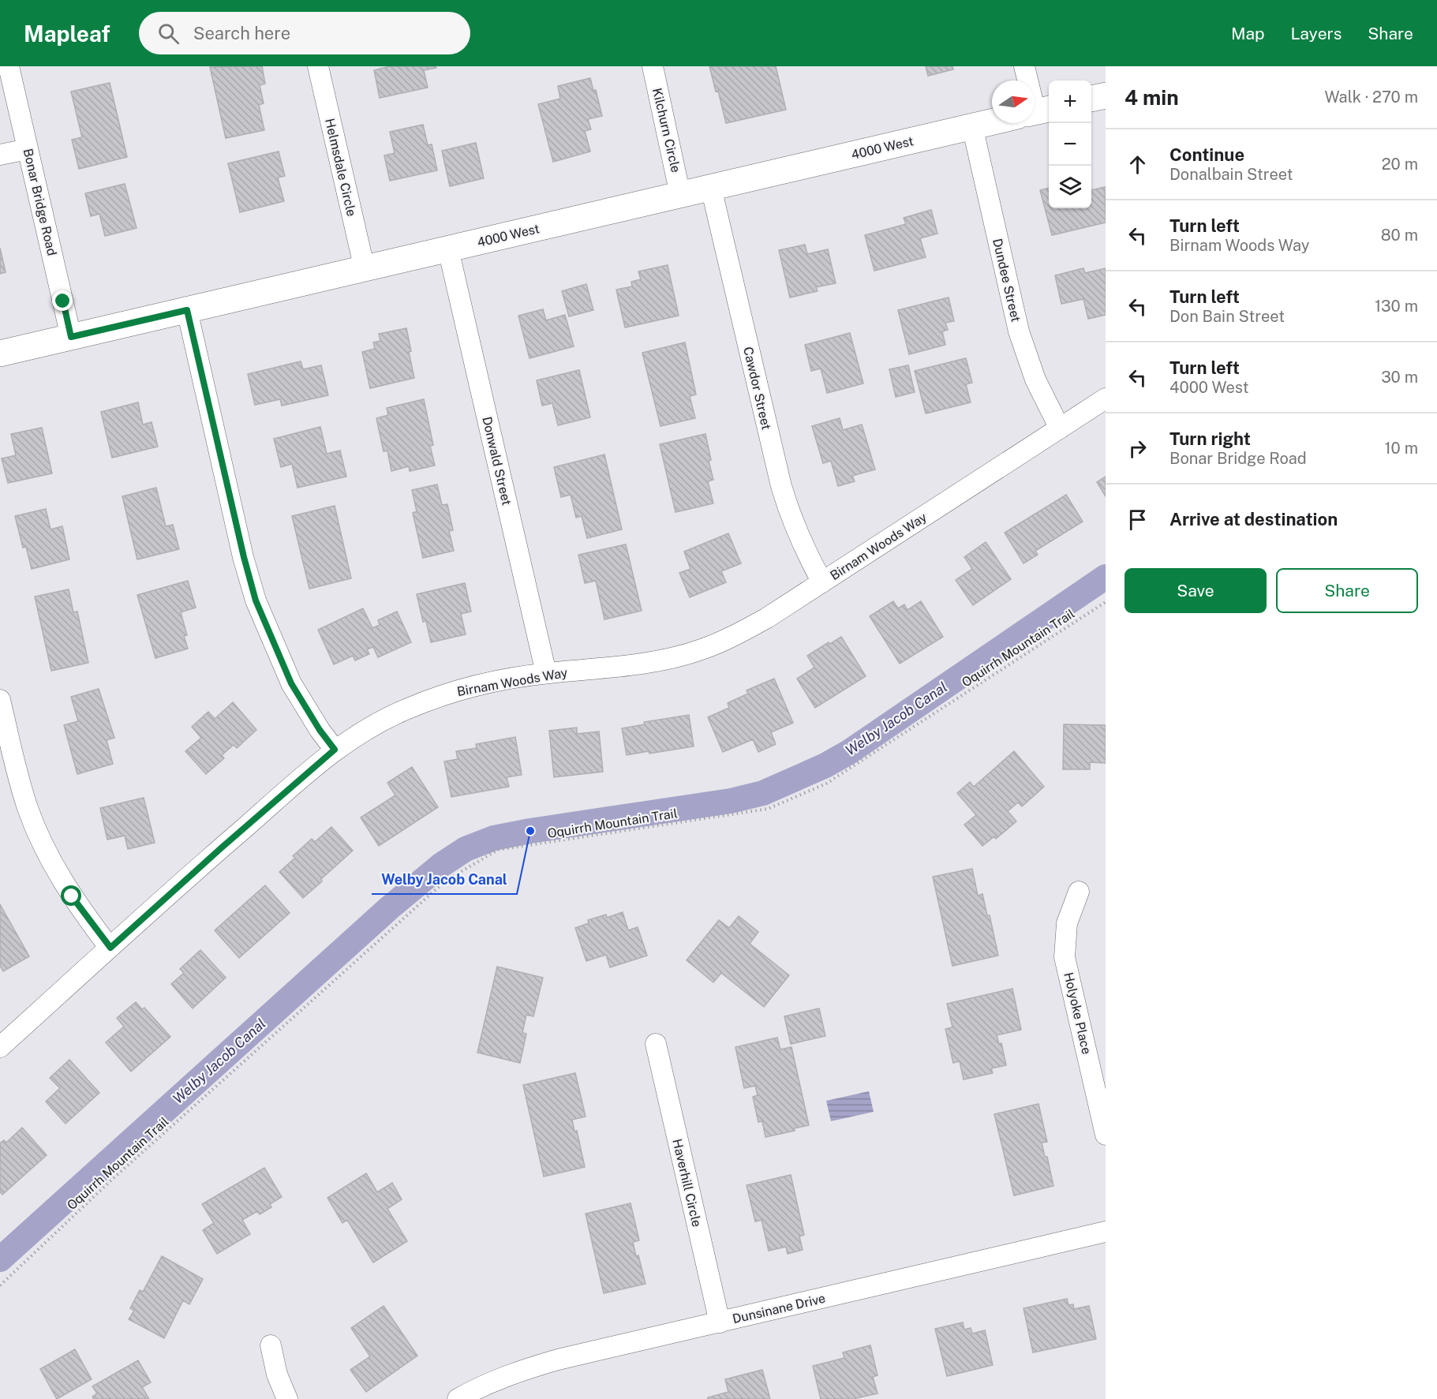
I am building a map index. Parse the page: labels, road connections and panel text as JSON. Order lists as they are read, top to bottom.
{
  "streets": {
    "main road": ["4000 West"],
    "street": [
      "Kilchurn Circle",
      "Helmsdale Circle",
      "Bonar Bridge Road",
      "Dundee Street",
      "Cawdor Street",
      "Donwald Street",
      "Birnam Woods Way",
      "Holyoke Place",
      "Haverhill Circle",
      "Dunsinane Drive"
    ],
    "path": ["Oquirrh Mountain Trail"]
  },
  "crossings": [
    ["Kilchurn Circle", "4000 West"],
    ["4000 West", "Helmsdale Circle"],
    ["4000 West", "Bonar Bridge Road"],
    ["4000 West", "Dundee Street"],
    ["4000 West", "Cawdor Street"],
    ["4000 West", "Donwald Street"],
    ["Dundee Street", "Birnam Woods Way"],
    ["Cawdor Street", "Birnam Woods Way"],
    ["Donwald Street", "Birnam Woods Way"],
    ["Haverhill Circle", "Dunsinane Drive"]
  ],
  "water": ["Welby Jacob Canal"],
  "places": ["Welby Jacob Canal"],
  "north": "right",
  "page": {
    "header": "Mapleaf",
    "search": "Search here",
    "nav": ["Map", "Layers", "Share"],
    "heading": ["4 min", "Walk · 270 m"],
    "map_buttons": ["+", "−"],
    "list": [
      ["Continue", "Donalbain Street", "20 m"],
      ["Turn left", "Birnam Woods Way", "80 m"],
      ["Turn left", "Don Bain Street", "130 m"],
      ["Turn left", "4000 West", "30 m"],
      ["Turn right", "Bonar Bridge Road", "10 m"],
      "Arrive at destination"
    ],
    "buttons": ["Save", "Share"]
  }
}
